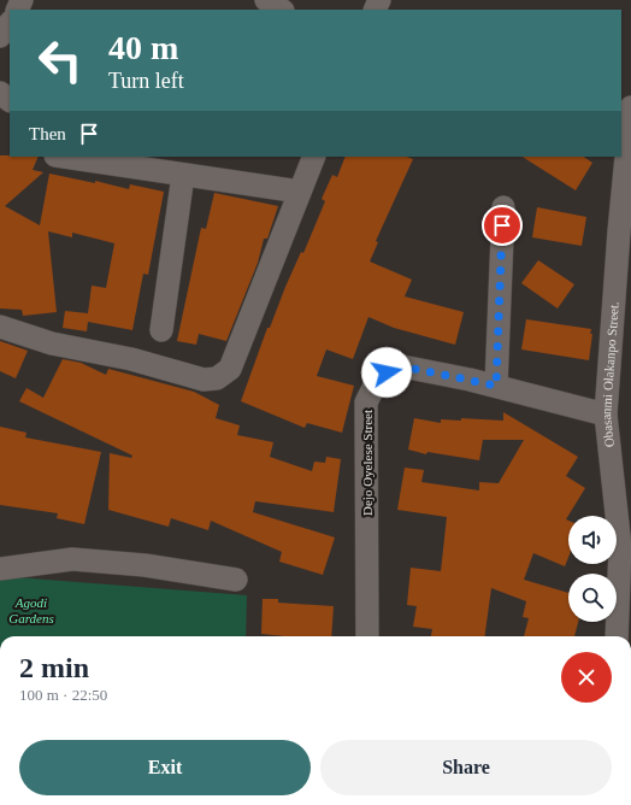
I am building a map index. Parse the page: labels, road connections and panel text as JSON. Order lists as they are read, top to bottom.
{
  "streets": {
    "street": ["Obasanmi Olakanpo Street.", "Dejo Oyelese Street"]
  },
  "crossings": [
    ["Obasanmi Olakanpo Street.", "Dejo Oyelese Street"]
  ],
  "parks": ["Agodi Gardens"],
  "page": {
    "turn": ["40 m", "Turn left"],
    "then": "Then",
    "heading": ["2 min", "100 m · 22:50"],
    "buttons": ["Exit", "Share"]
  }
}
